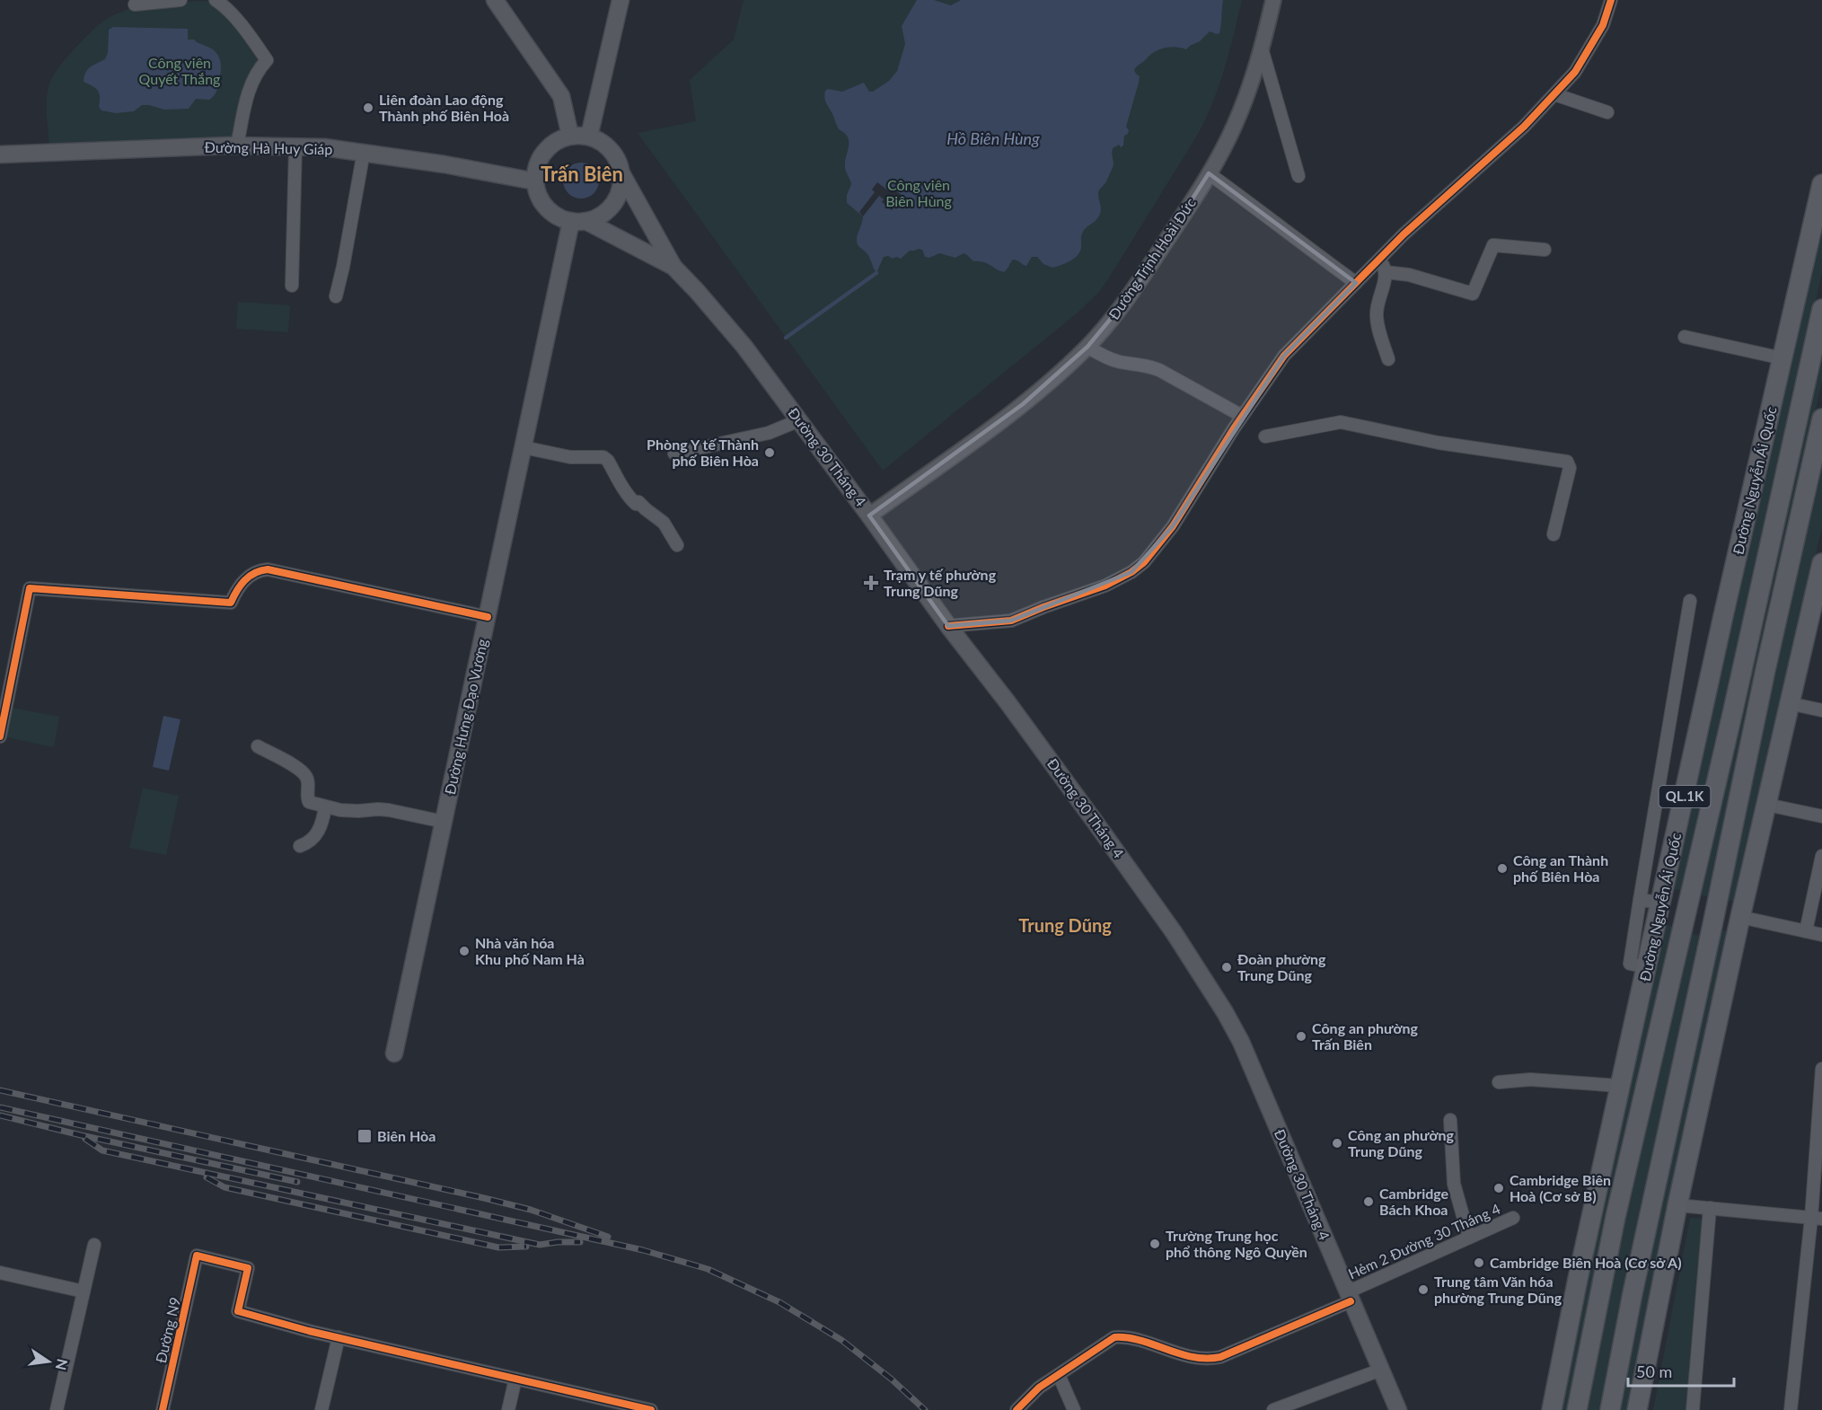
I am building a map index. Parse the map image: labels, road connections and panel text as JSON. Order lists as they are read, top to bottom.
{
  "streets": {
    "main road": [
      "Đường Hà Huy Giáp",
      "Đường 30 Tháng 4",
      "Đường Nguyễn Ái Quốc",
      "Đường Hưng Đạo Vương",
      "QL.1K"
    ],
    "street": ["Đường Trịnh Hoài Đức", "Hẻm 2 Đường 30 Tháng 4", "Đường N9"]
  },
  "crossings": [
    ["Đường Hà Huy Giáp", "Đường 30 Tháng 4"],
    ["Đường Hà Huy Giáp", "Đường Hưng Đạo Vương"],
    ["Đường Trịnh Hoài Đức", "Đường 30 Tháng 4"],
    ["Đường 30 Tháng 4", "Đường Hưng Đạo Vương"],
    ["Đường 30 Tháng 4", "Hẻm 2 Đường 30 Tháng 4"]
  ],
  "districts": ["Trấn Biên", "Trung Dũng"],
  "water": ["Hồ Biên Hùng"],
  "parks": ["Công viên Quyết Thắng", "Công viên Biên Hùng"],
  "places": {
    "other": [
      "Liên đoàn Lao động Thành phố Biên Hoà",
      "Phòng Y tế Thành phố Biên Hòa",
      "Công an Thành phố Biên Hòa",
      "Nhà văn hóa Khu phố Nam Hà",
      "Đoàn phường Trung Dũng",
      "Công an phường Trấn Biên",
      "Công an phường Trung Dũng",
      "Cambridge Biên Hoà (Cơ sở B)",
      "Cambridge Bách Khoa",
      "Trường Trung học phổ thông Ngô Quyền",
      "Cambridge Biên Hoà (Cơ sở A)",
      "Trung tâm Văn hóa phường Trung Dũng"
    ],
    "health": ["Trạm y tế phường Trung Dũng"],
    "transit": ["Biên Hòa"]
  },
  "scale_bar": "50 m",
  "north": "right"
}
